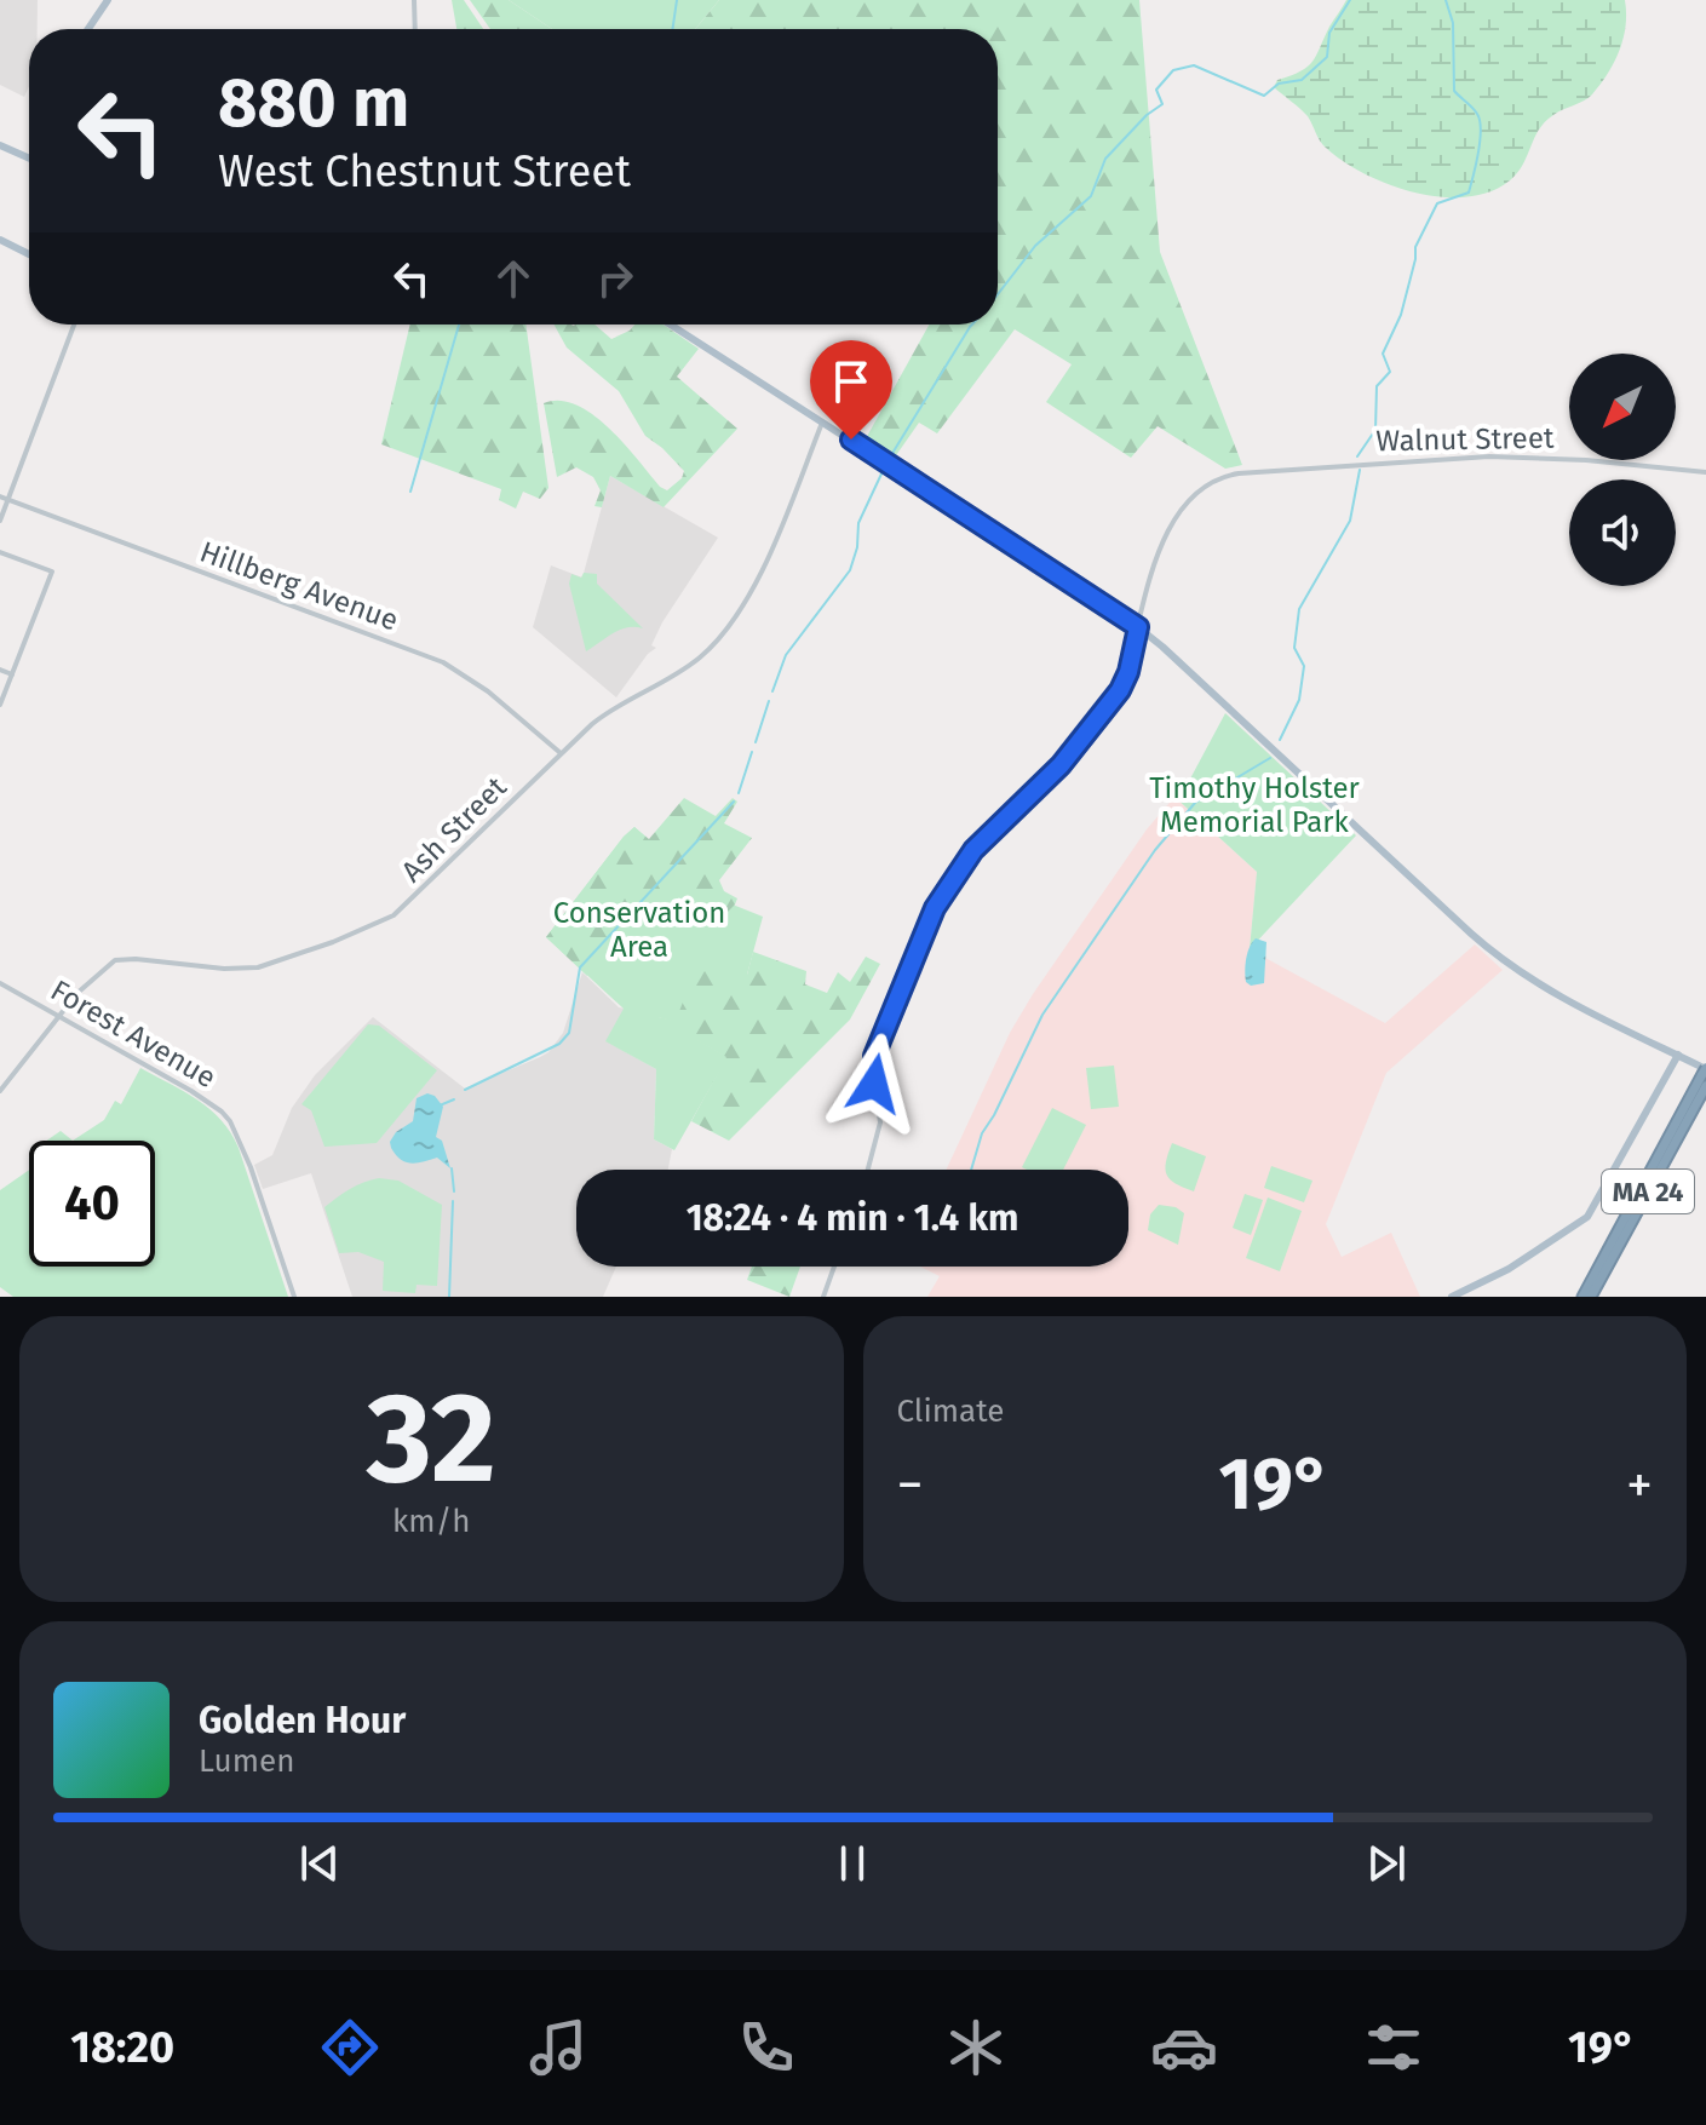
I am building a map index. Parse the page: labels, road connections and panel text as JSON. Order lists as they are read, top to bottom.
{
  "streets": {
    "highway": ["MA 24"],
    "street": [
      "Walnut Street",
      "Hillberg Avenue",
      "Ash Street",
      "Forest Avenue"
    ]
  },
  "crossings": [
    ["Hillberg Avenue", "Ash Street"],
    ["Ash Street", "Forest Avenue"]
  ],
  "parks": ["Timothy Holster Memorial Park", "Conservation Area"],
  "north": "bottom left",
  "page": {
    "turn": ["880 m", "West Chestnut Street"],
    "limit": "40",
    "trip": "18:24 · 4 min · 1.4 km",
    "tile": [
      ["32", "km/h"],
      "Climate"
    ],
    "heat": ["−", "19°", "+"],
    "song": ["Golden Hour", "Lumen"],
    "tabs": ["18:20", "19°"]
  }
}
